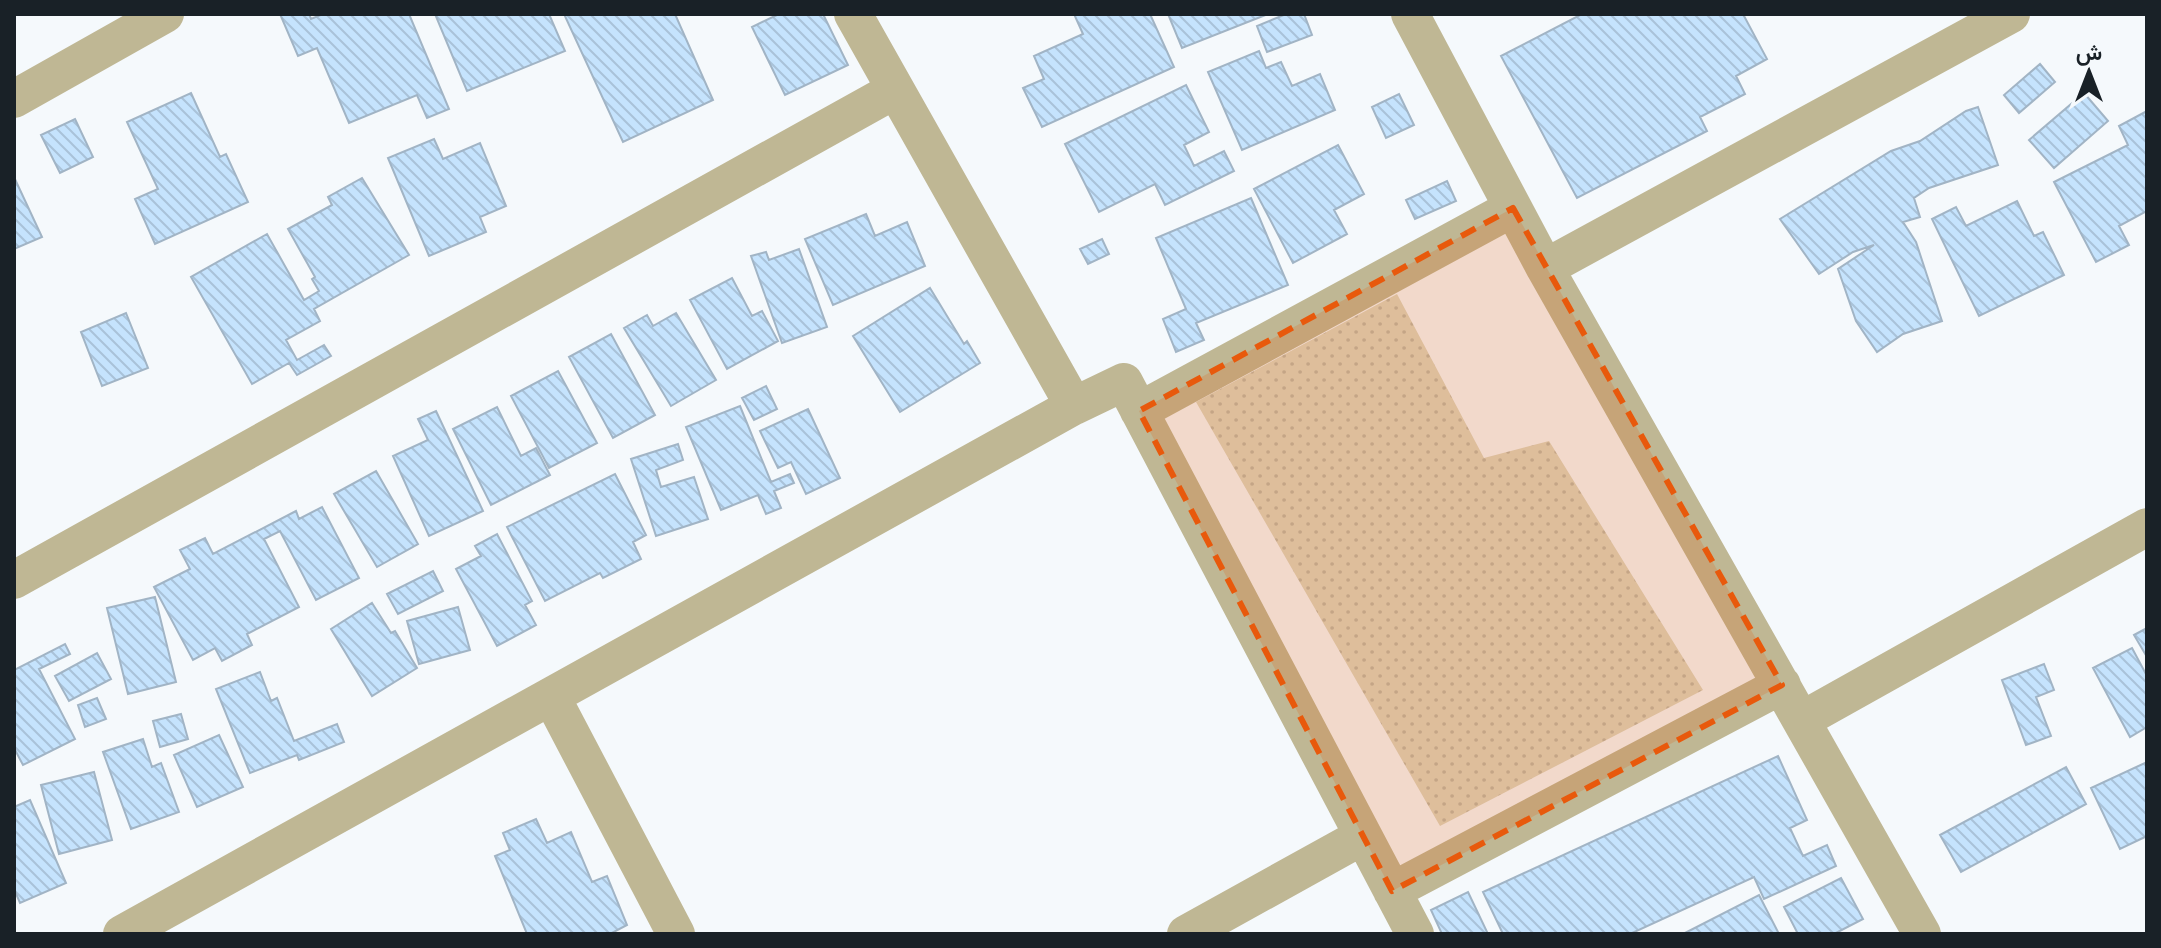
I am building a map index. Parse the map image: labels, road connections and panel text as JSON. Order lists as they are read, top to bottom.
{
  "north": "top"
}
